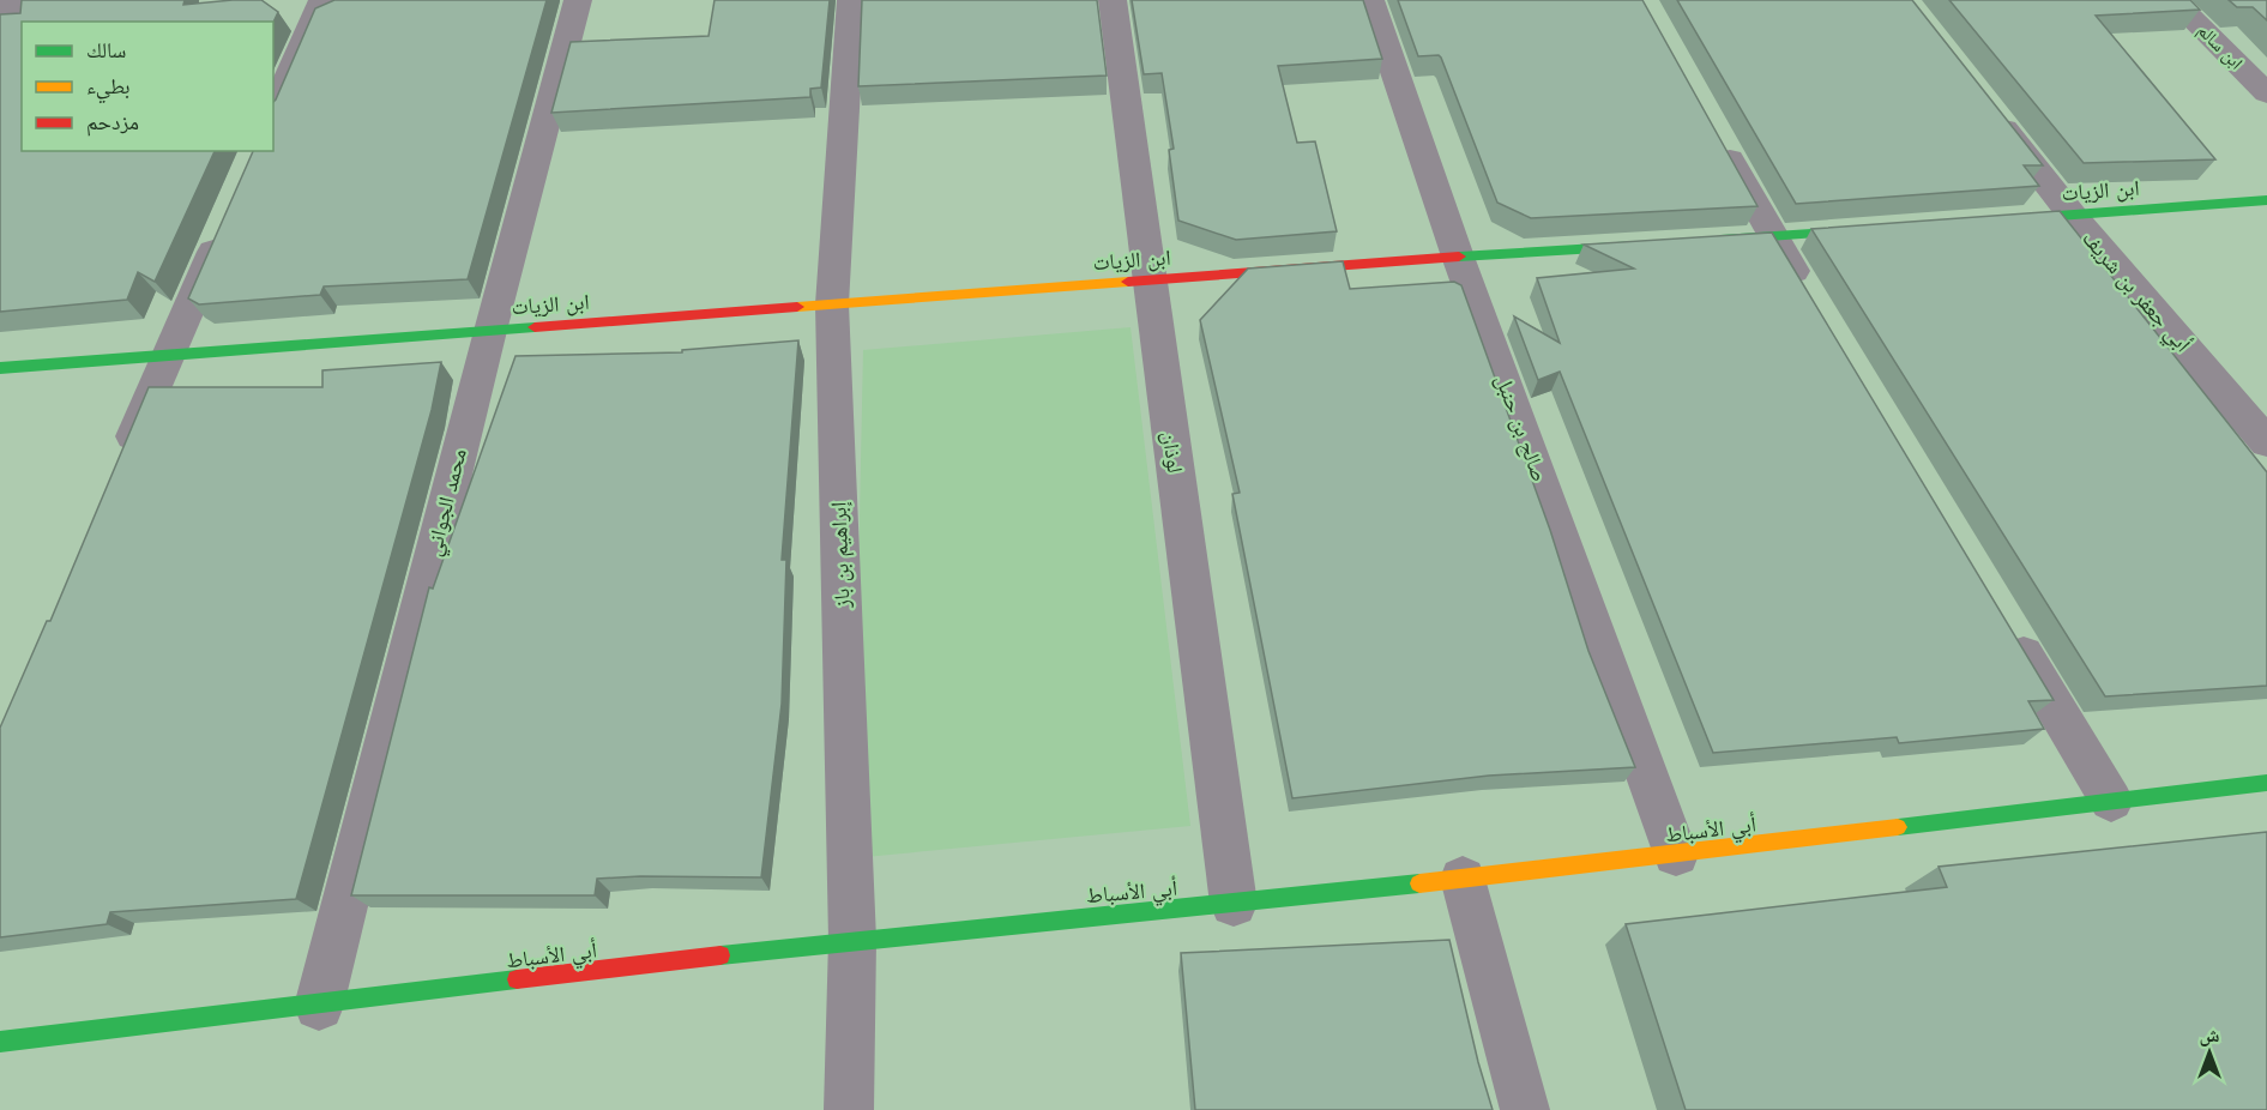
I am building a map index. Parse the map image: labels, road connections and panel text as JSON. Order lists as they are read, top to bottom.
{
  "streets": {
    "street": [
      "ابن سالم",
      "ابن الزيات",
      "أبي جعفر بن شريف",
      "صالح بن حنبل",
      "لوذان",
      "محمد الجواني",
      "إبراهيم بن باز",
      "أبي الأسباط"
    ]
  },
  "crossings": [
    ["ابن الزيات", "أبي جعفر بن شريف"],
    ["ابن الزيات", "صالح بن حنبل"],
    ["ابن الزيات", "لوذان"],
    ["ابن الزيات", "محمد الجواني"],
    ["ابن الزيات", "إبراهيم بن باز"],
    ["صالح بن حنبل", "أبي الأسباط"],
    ["لوذان", "أبي الأسباط"],
    ["محمد الجواني", "أبي الأسباط"],
    ["إبراهيم بن باز", "أبي الأسباط"]
  ],
  "legend": ["سالك", "بطيء", "مزدحم"],
  "north": "top"
}
